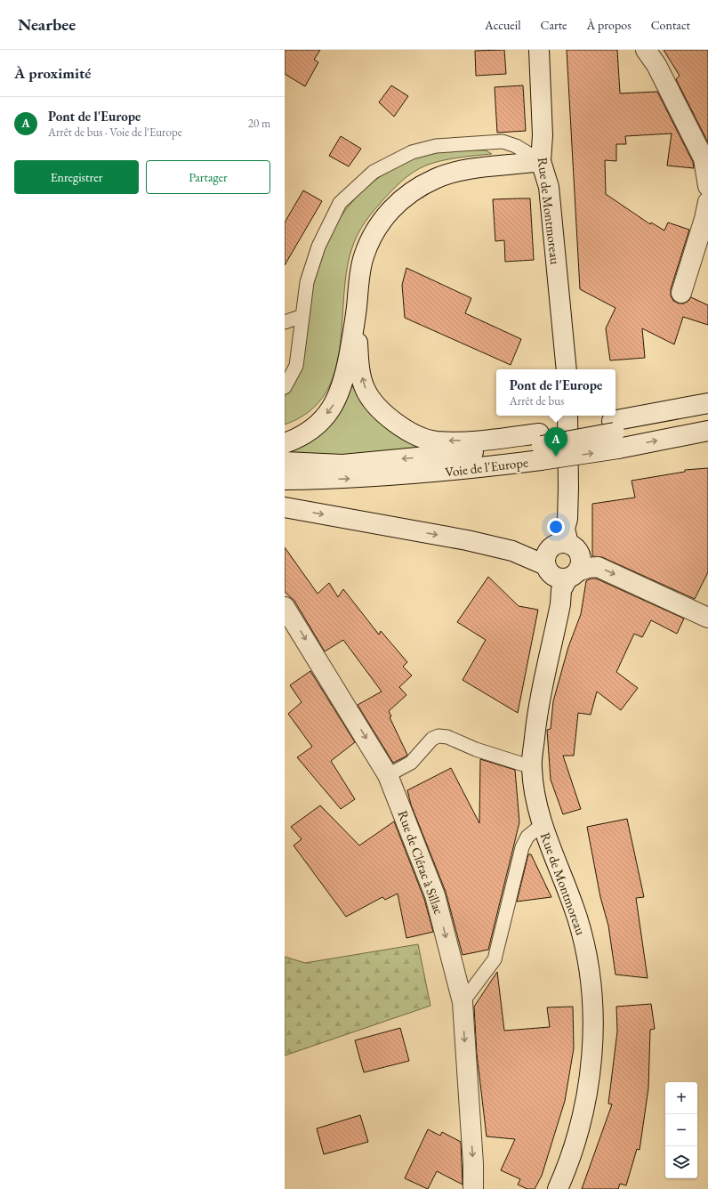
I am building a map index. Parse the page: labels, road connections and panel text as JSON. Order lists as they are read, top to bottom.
{
  "streets": {
    "main road": ["Rue de Montmoreau", "Voie de l'Europe", "Rue de Clérac à Sillac"]
  },
  "one_way": ["Rue de Clérac à Sillac"],
  "page": {
    "header": "Nearbee",
    "nav": [
      "Accueil",
      "Carte",
      "À propos",
      "Contact"
    ],
    "heading": "À proximité",
    "list": [
      {
        "mark": "A",
        "name": "Pont de l'Europe",
        "note": "Arrêt de bus · Voie de l'Europe",
        "value": "20 m"
      }
    ],
    "buttons": ["Enregistrer", "Partager"],
    "popup": ["Pont de l'Europe", "Arrêt de bus"],
    "pins": "A",
    "map_buttons": ["+", "−"]
  }
}
